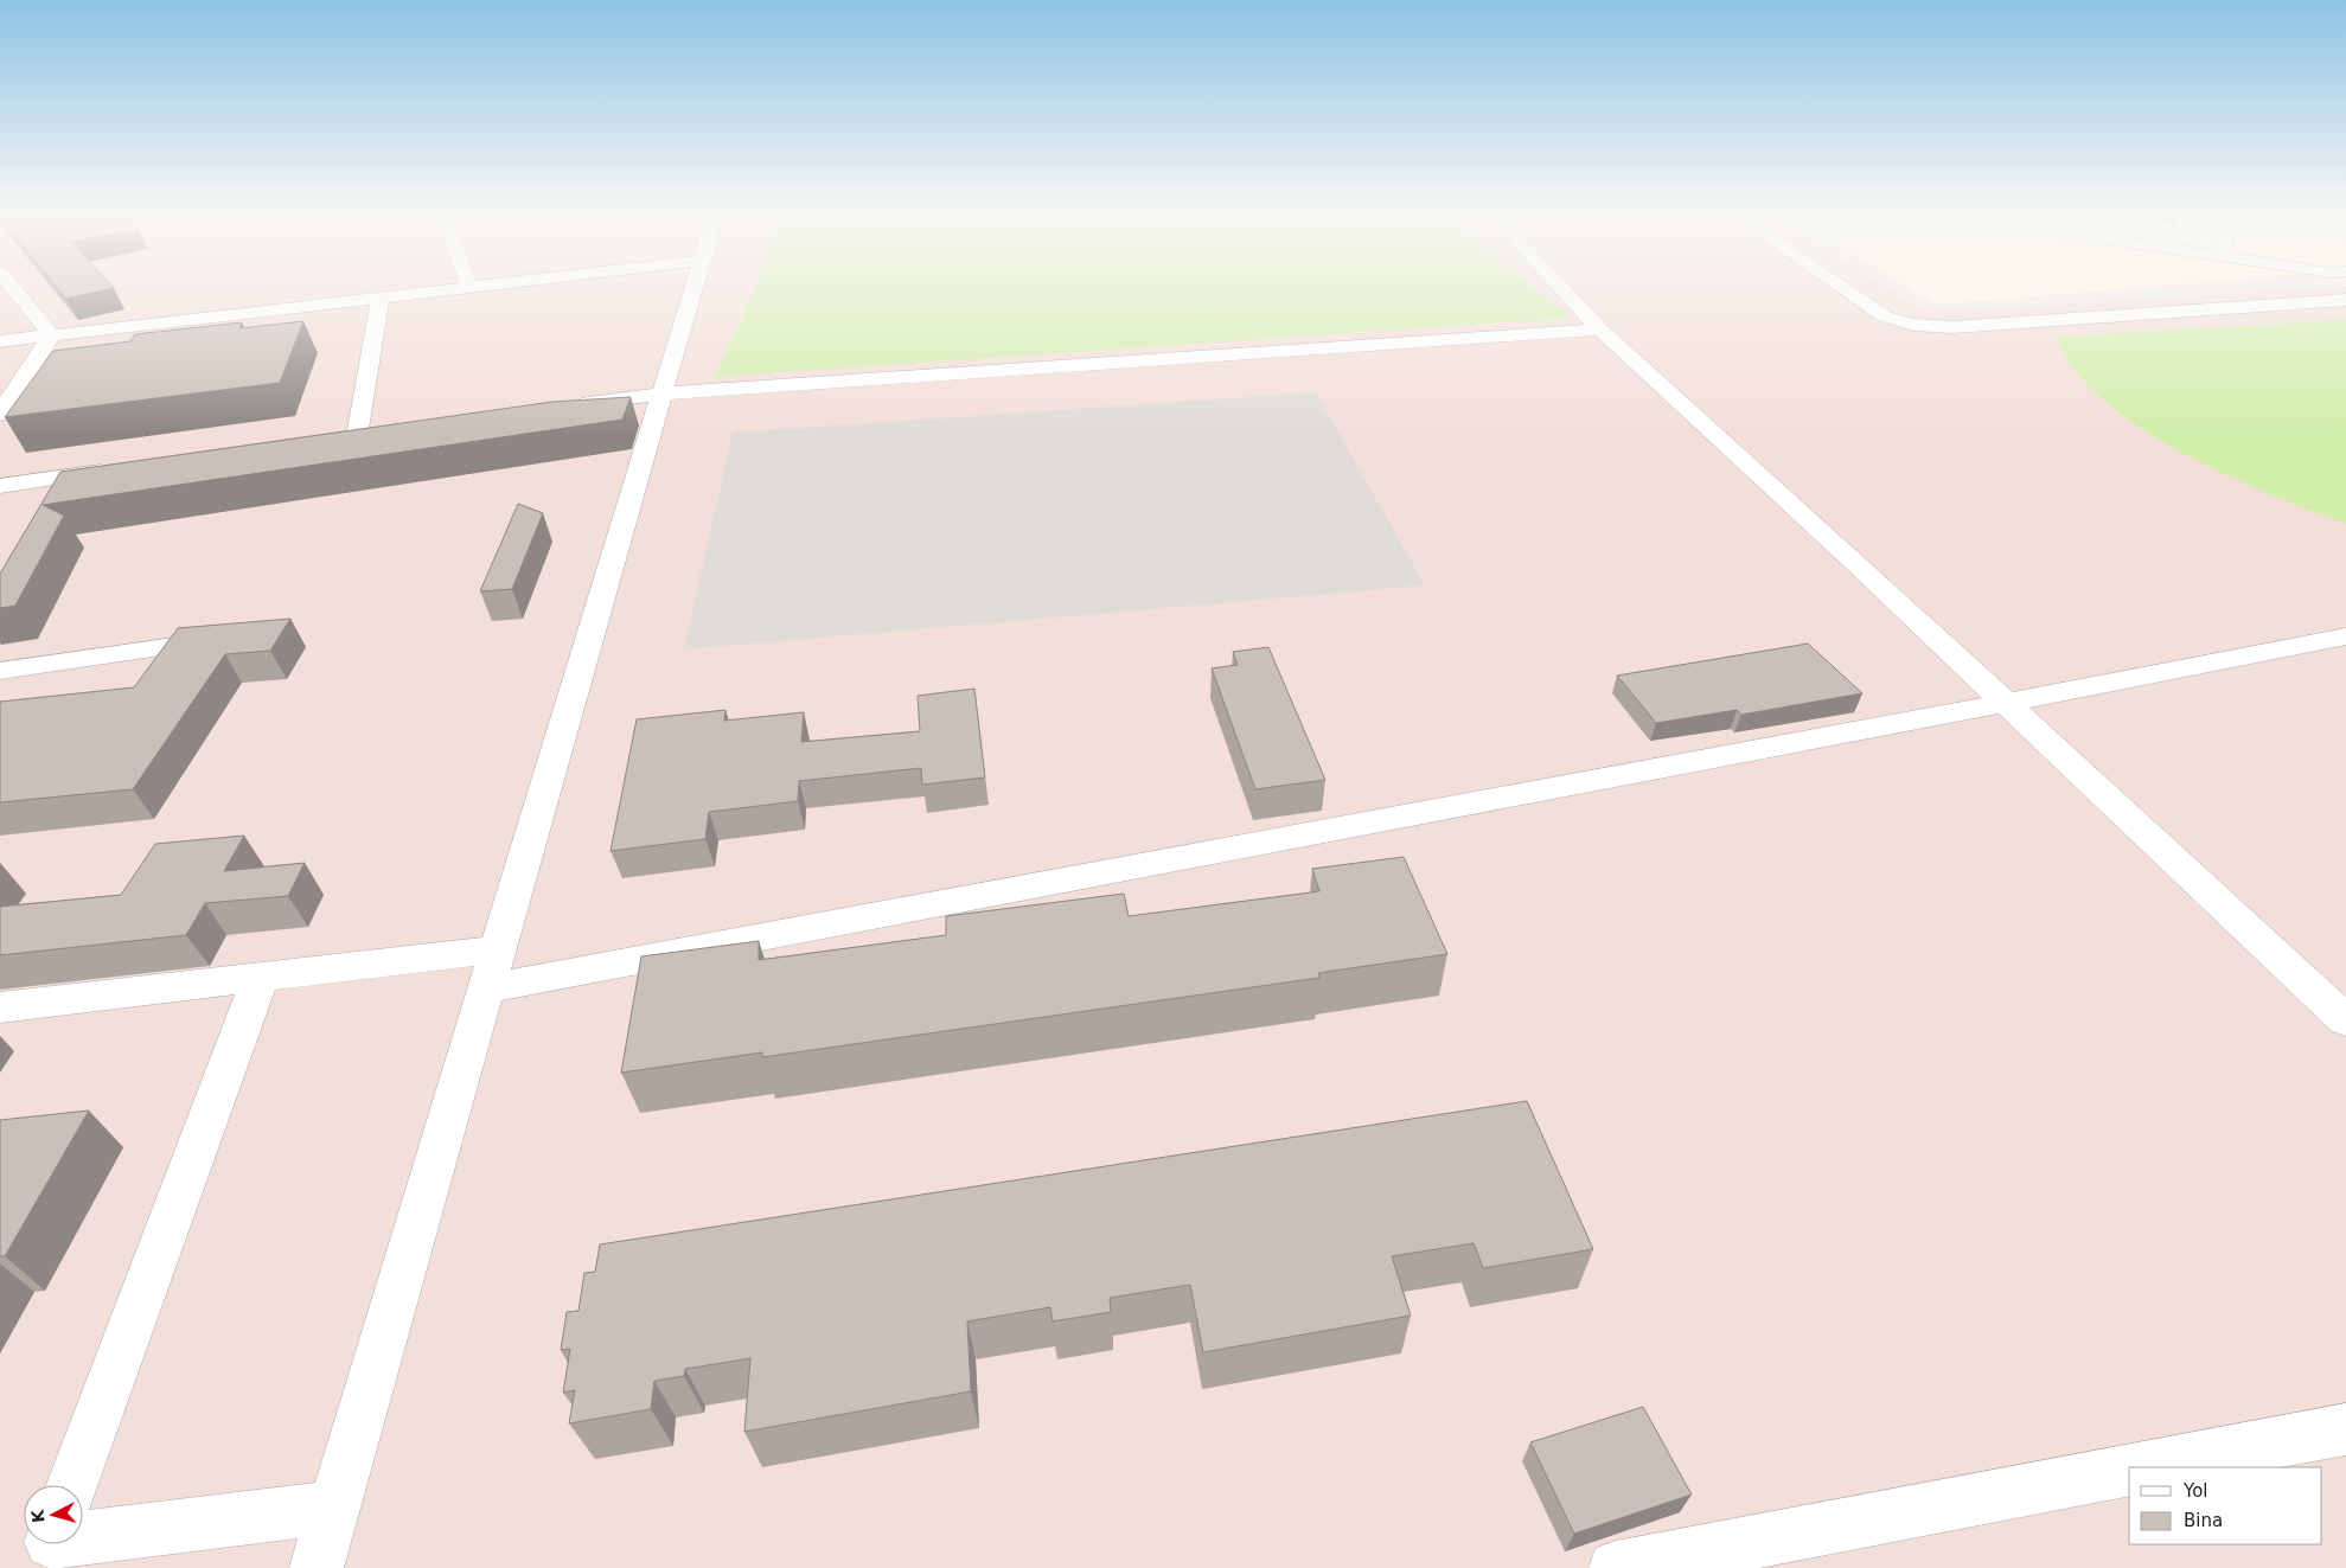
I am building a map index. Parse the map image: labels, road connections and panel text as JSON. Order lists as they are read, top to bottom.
{
  "legend": ["Yol", "Bina"],
  "north": "left"
}
